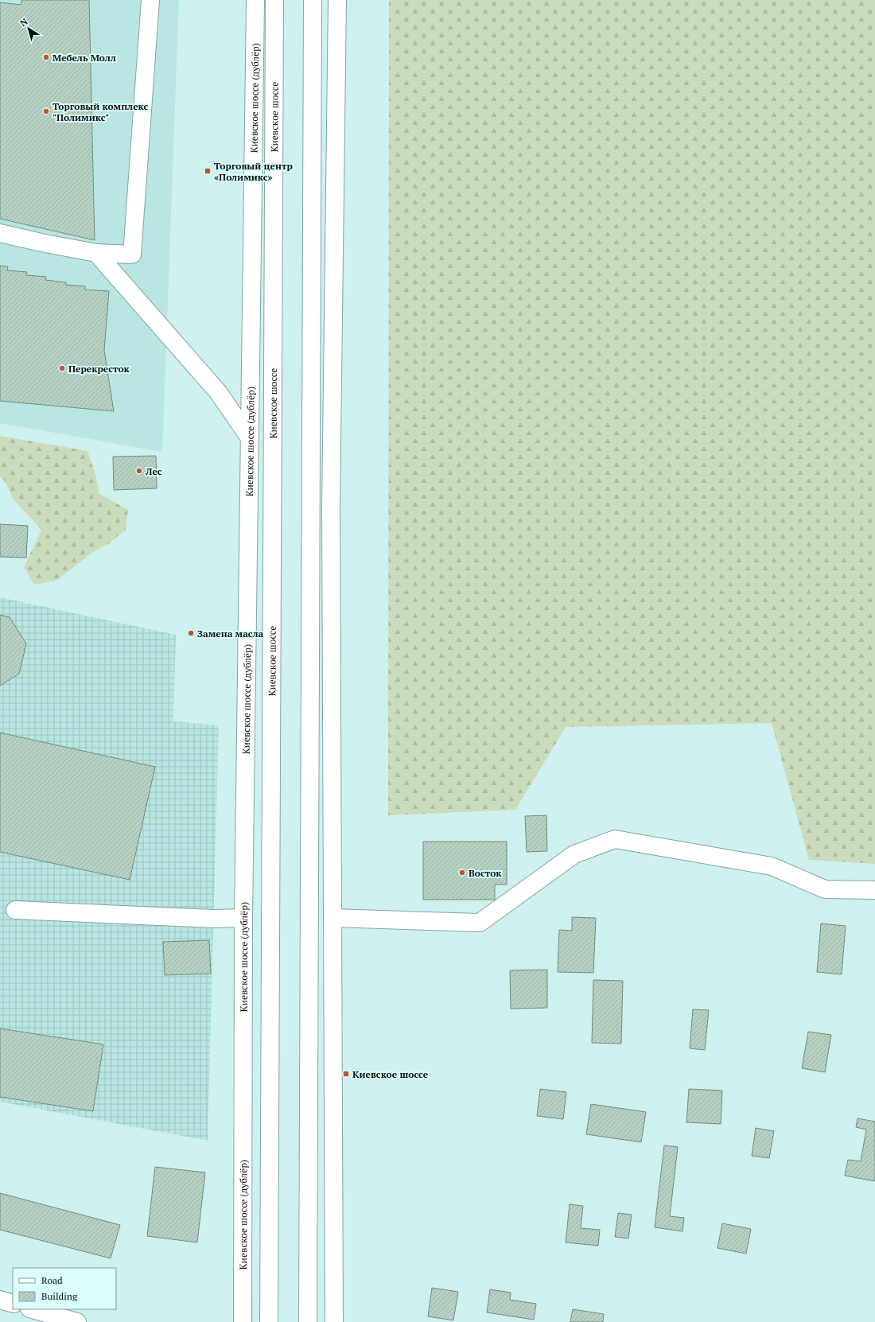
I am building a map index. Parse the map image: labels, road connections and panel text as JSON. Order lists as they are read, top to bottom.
{
  "streets": {
    "main road": ["Киевское шоссе (дублёр)", "Киевское шоссе"]
  },
  "places": {
    "other": [
      "Мебель Молл",
      "Торговый комплекс \"Полимикс\"",
      "Перекресток",
      "Лес",
      "Замена масла",
      "Восток"
    ],
    "transit": ["Торговый центр «Полимикс»", "Киевское шоссе"]
  },
  "legend": ["Road", "Building"],
  "north": "top left"
}
